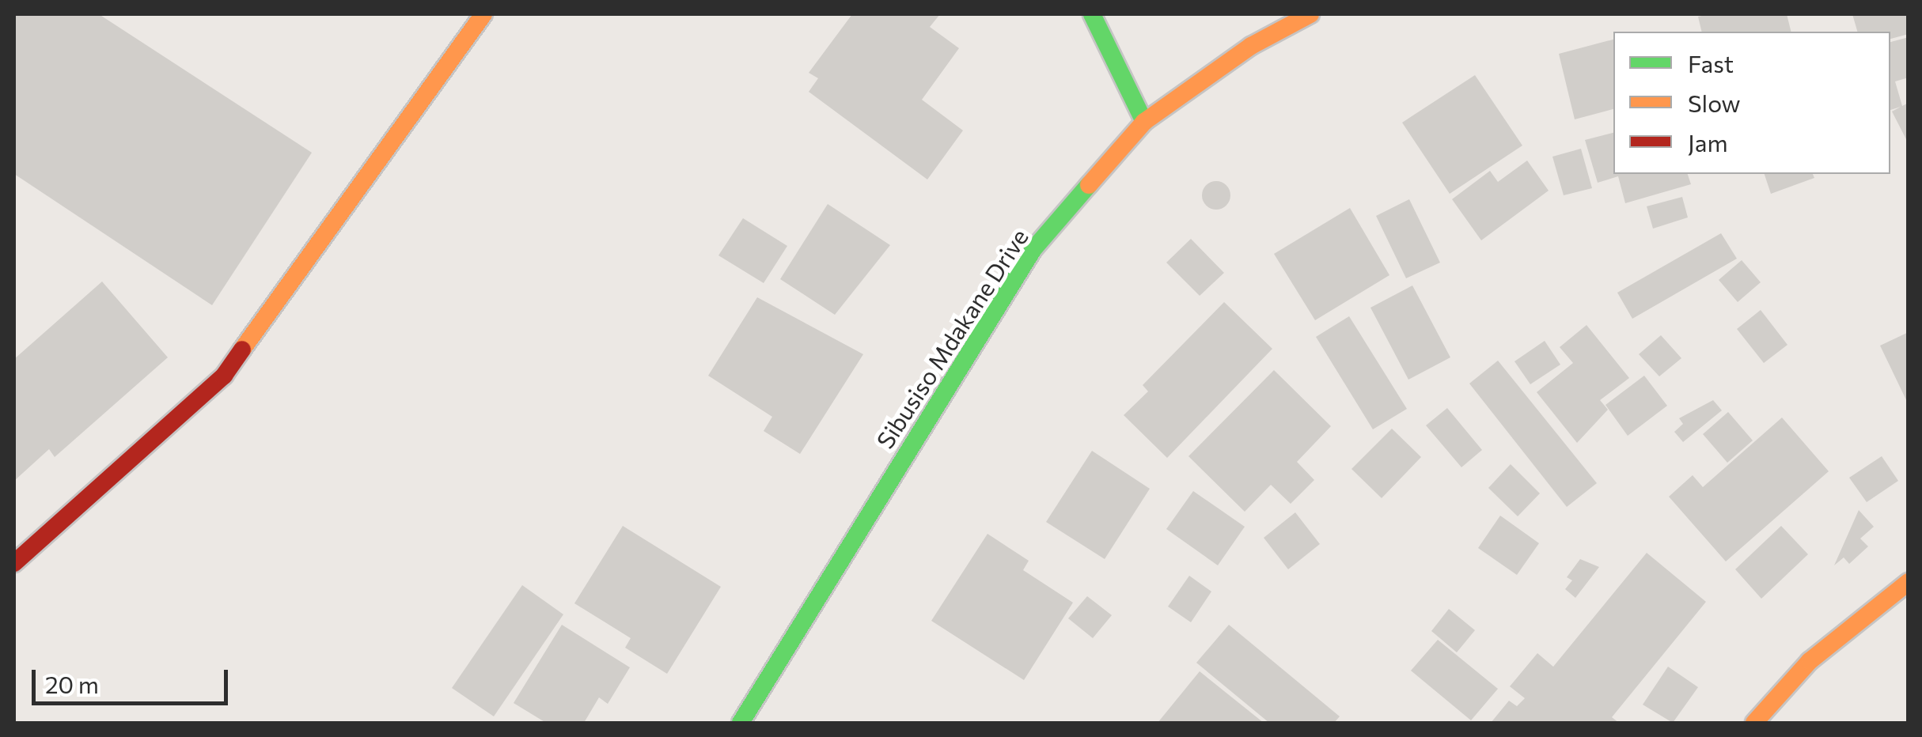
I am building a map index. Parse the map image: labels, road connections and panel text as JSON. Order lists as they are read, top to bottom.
{
  "streets": {
    "street": ["Sibusiso Mdakane Drive"]
  },
  "legend": ["Fast", "Slow", "Jam"],
  "scale_bar": "20 m"
}
